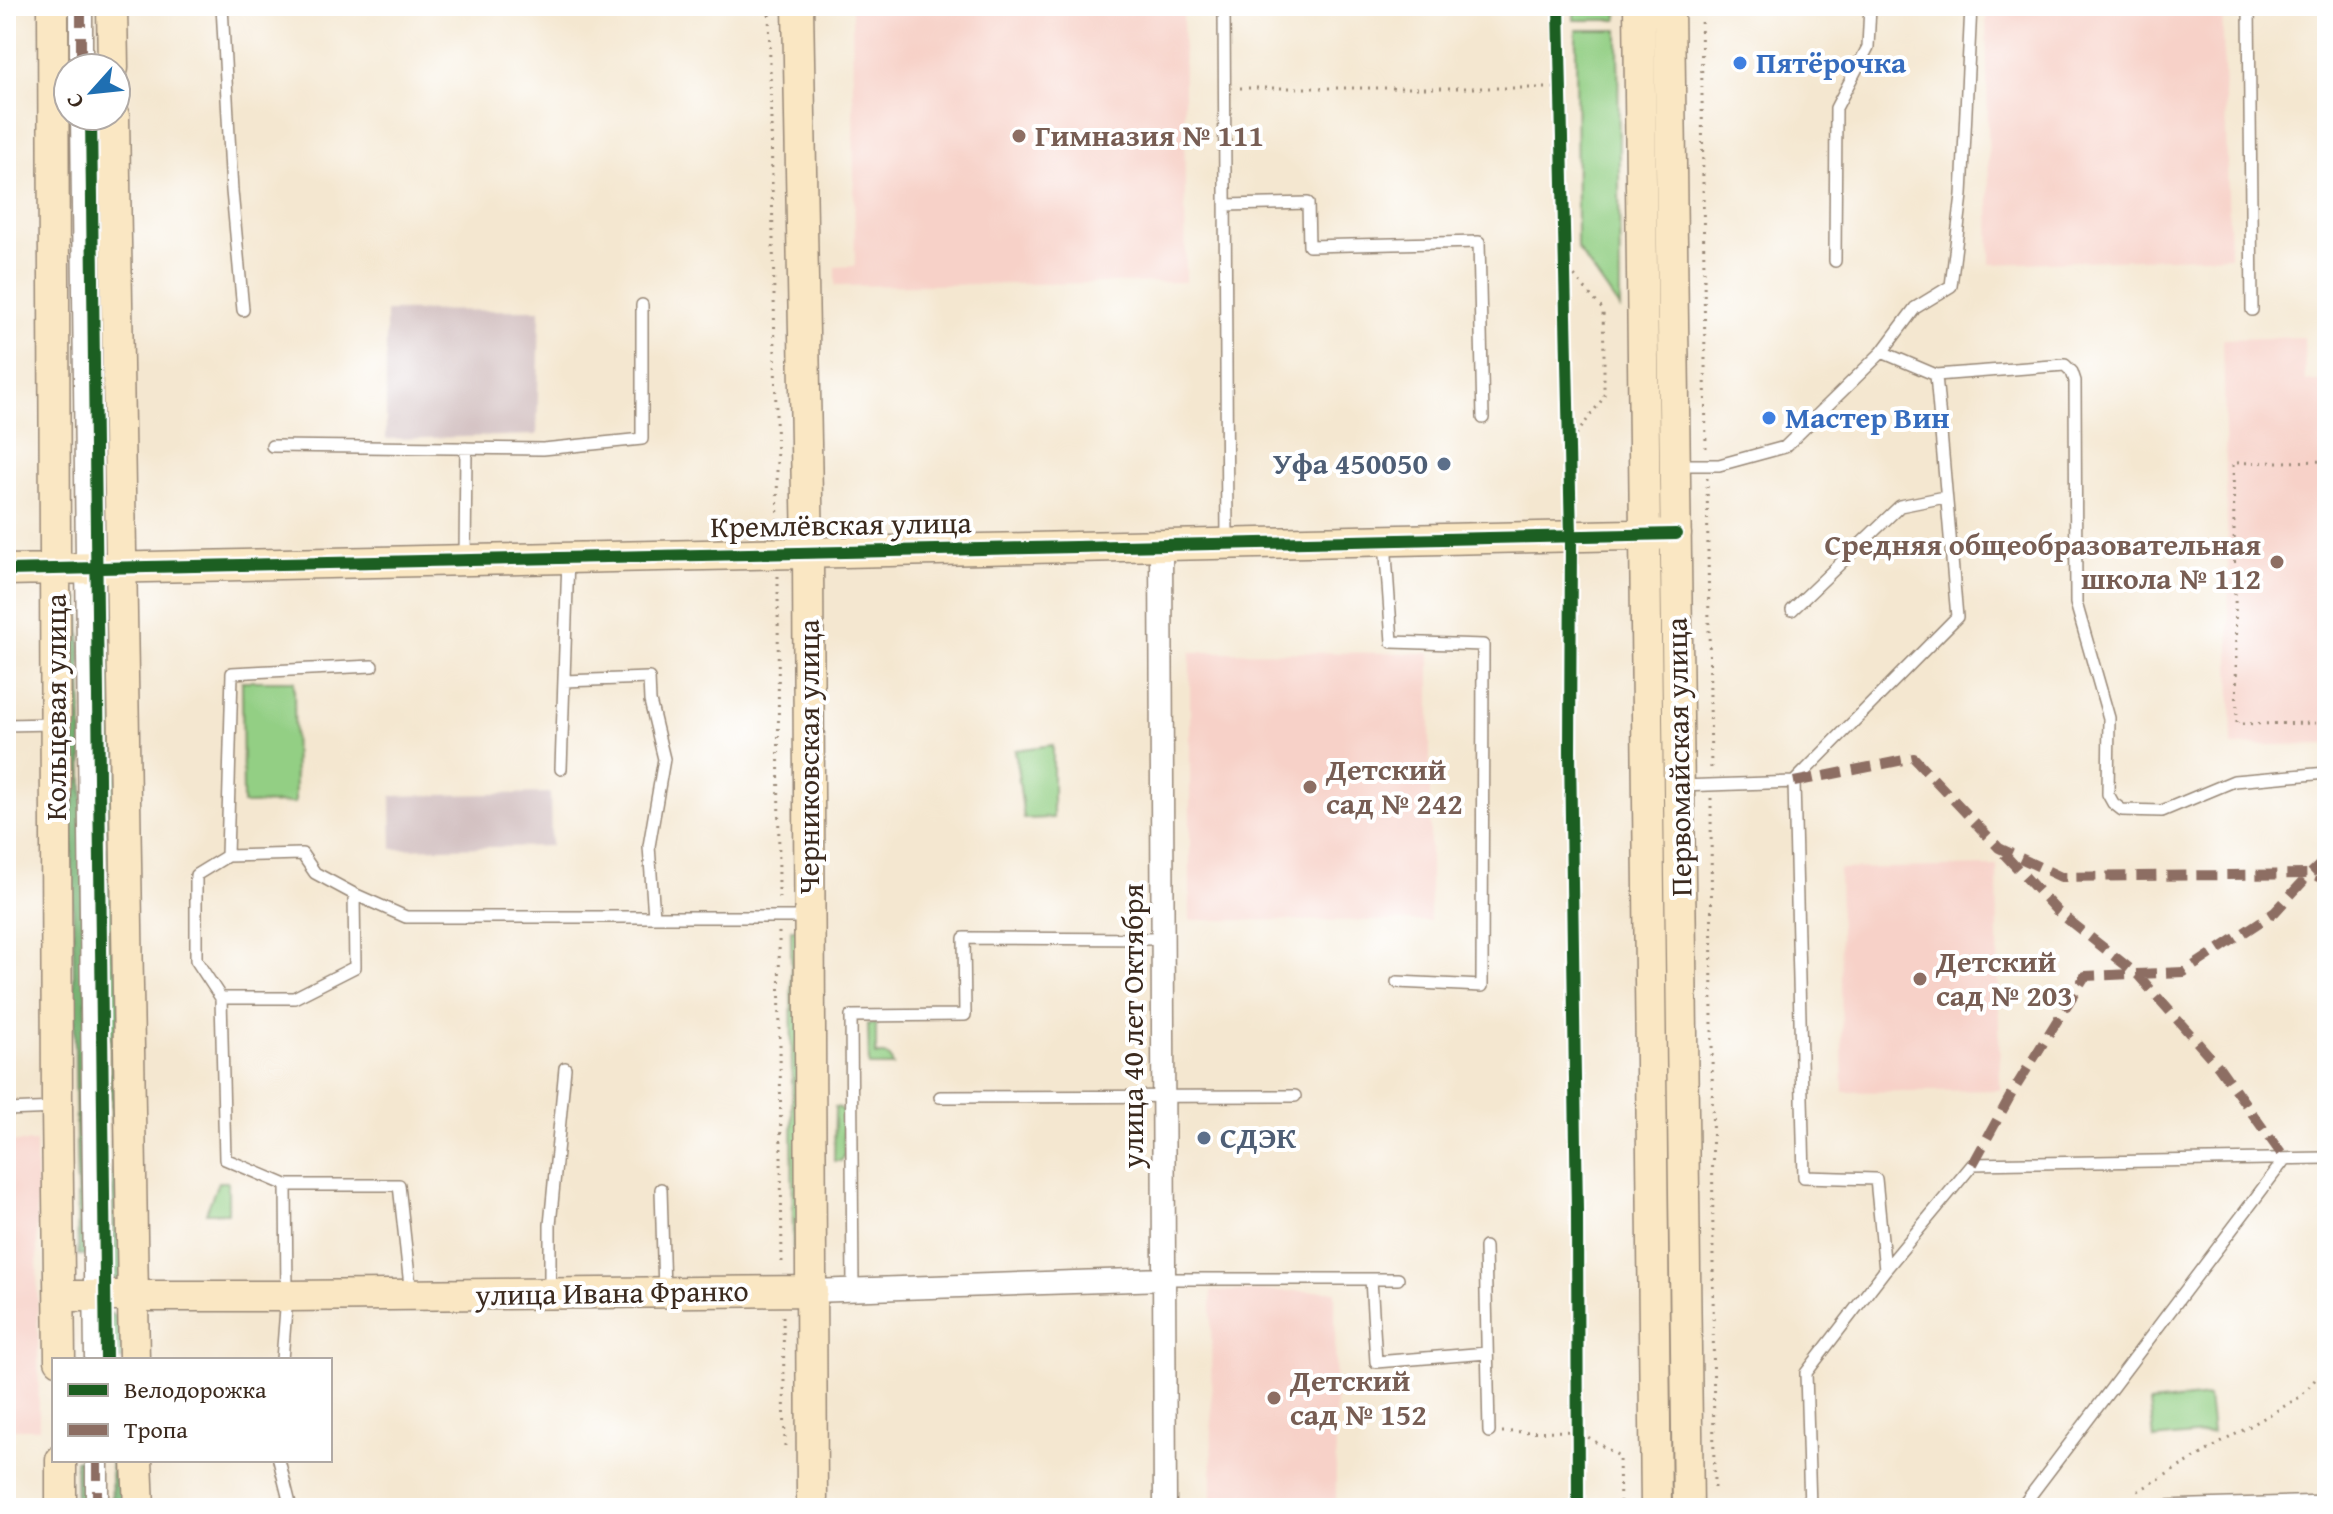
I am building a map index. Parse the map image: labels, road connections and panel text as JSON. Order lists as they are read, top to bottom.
{
  "streets": {
    "main road": [
      "Кремлёвская улица",
      "Кольцевая улица",
      "Черниковская улица",
      "Первомайская улица",
      "улица Ивана Франко"
    ],
    "street": ["улица 40 лет Октября"]
  },
  "crossings": [
    ["Кремлёвская улица", "Кольцевая улица"],
    ["Кремлёвская улица", "Черниковская улица"],
    ["Кремлёвская улица", "Первомайская улица"],
    ["Кремлёвская улица", "улица 40 лет Октября"],
    ["Кольцевая улица", "улица Ивана Франко"],
    ["Черниковская улица", "улица Ивана Франко"],
    ["улица 40 лет Октября", "улица Ивана Франко"]
  ],
  "places": [
    "Пятёрочка",
    "Гимназия № 111",
    "Мастер Вин",
    "Уфа 450050",
    "Средняя общеобразовательная школа № 112",
    "Детский сад № 242",
    "Детский сад № 203",
    "СДЭК",
    "Детский сад № 152"
  ],
  "legend": ["Велодорожка", "Тропа"],
  "north": "bottom left"
}
